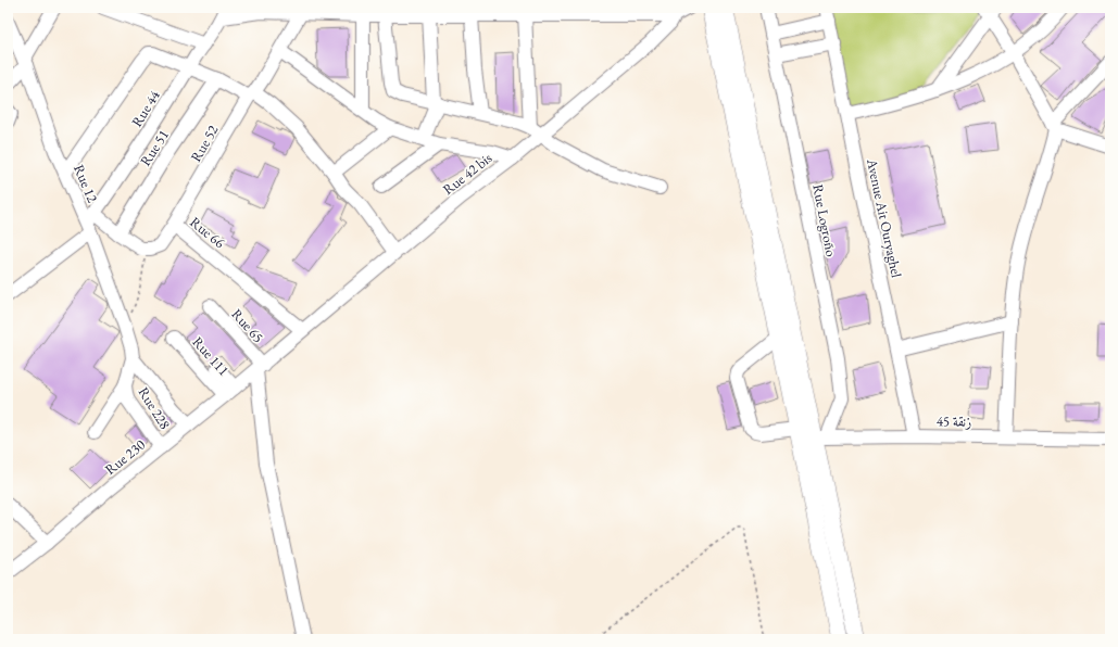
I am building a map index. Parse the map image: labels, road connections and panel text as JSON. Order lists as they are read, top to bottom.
{
  "streets": {
    "street": [
      "Rue 44",
      "Rue 52",
      "Rue 51",
      "Rue 42 bis",
      "Rue 12",
      "Avenue Ait Ouryaghel",
      "Rue Logroño",
      "Rue 66",
      "Rue 65",
      "Rue 111",
      "Rue 228",
      "زنقة 45",
      "Rue 230"
    ]
  },
  "crossings": [
    ["Rue 44", "Rue 12"],
    ["Rue 52", "Rue 66"],
    ["Rue 42 bis", "Rue 66"],
    ["Rue 42 bis", "Rue 65"],
    ["Rue 42 bis", "Rue 230"],
    ["Rue 12", "Rue 228"],
    ["Avenue Ait Ouryaghel", "زنقة 45"],
    ["Rue Logroño", "زنقة 45"],
    ["Rue 65", "Rue 230"],
    ["Rue 111", "Rue 230"],
    ["Rue 228", "Rue 230"]
  ]
}
